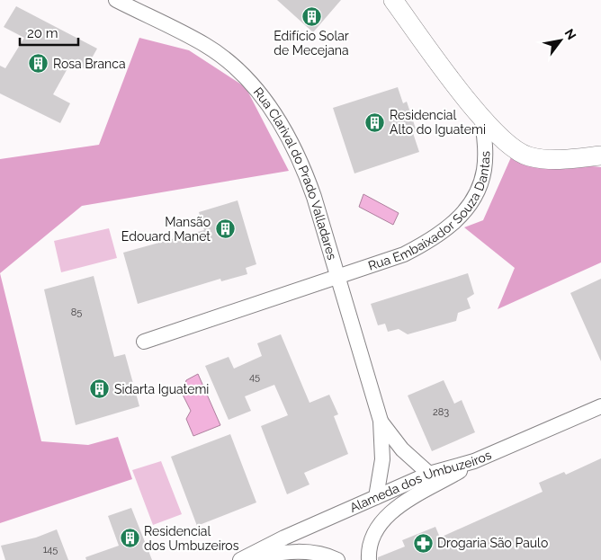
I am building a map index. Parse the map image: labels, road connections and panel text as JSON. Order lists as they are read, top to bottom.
{
  "streets": {
    "street": ["Rua Clarival do Prado Valladares", "Rua Embaixador Souza Dantas", "Alameda dos Umbuzeiros"]
  },
  "crossings": [
    ["Rua Clarival do Prado Valladares", "Rua Embaixador Souza Dantas"],
    ["Rua Clarival do Prado Valladares", "Alameda dos Umbuzeiros"]
  ],
  "places": {
    "building": [
      "Edifício Solar de Mecejana",
      "Rosa Branca",
      "Residencial Alto do Iguatemi",
      "Mansão Edouard Manet",
      "Sidarta Iguatemi",
      "Residencial dos Umbuzeiros"
    ],
    "pharmacy": ["Drogaria São Paulo"]
  },
  "house_numbers": [
    "85",
    "45",
    "283",
    "145"
  ],
  "scale_bar": "20 m",
  "north": "top right"
}
